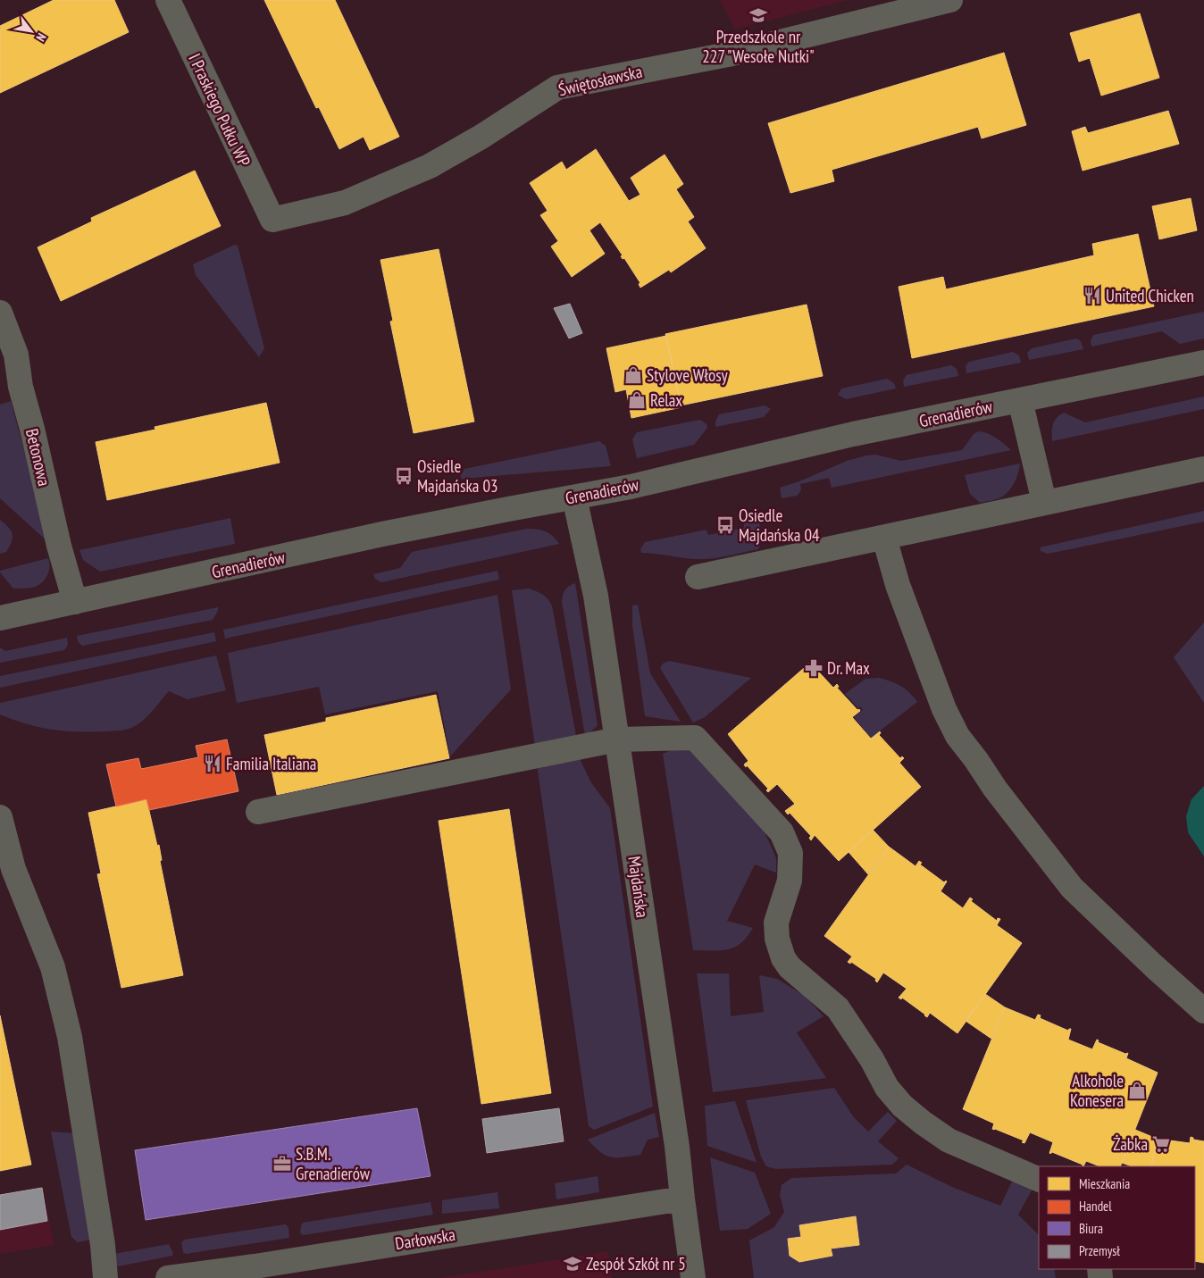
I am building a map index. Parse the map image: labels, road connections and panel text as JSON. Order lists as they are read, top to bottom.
{
  "streets": {
    "street": [
      "Świętosławska",
      "I Praskiego Pułku WP",
      "Grenadierów",
      "Betonowa",
      "Majdańska",
      "Darłowska"
    ]
  },
  "crossings": [
    ["Świętosławska", "I Praskiego Pułku WP"],
    ["Grenadierów", "Betonowa"],
    ["Grenadierów", "Majdańska"],
    ["Majdańska", "Darłowska"]
  ],
  "places": {
    "school or university": ["Przedszkole nr 227 \"Wesołe Nutki\"", "Zespół Szkół nr 5"],
    "restaurant": ["United Chicken", "Familia Italiana"],
    "shop": ["Stylove Włosy", "Relax", "Alkohole Konesera"],
    "bus stop": ["Osiedle Majdańska 03", "Osiedle Majdańska 04"],
    "pharmacy": ["Dr. Max"],
    "supermarket": ["Żabka"],
    "office": ["S.B.M. Grenadierów"]
  },
  "legend": [
    "Mieszkania",
    "Handel",
    "Biura",
    "Przemysł"
  ],
  "north": "bottom right"
}
